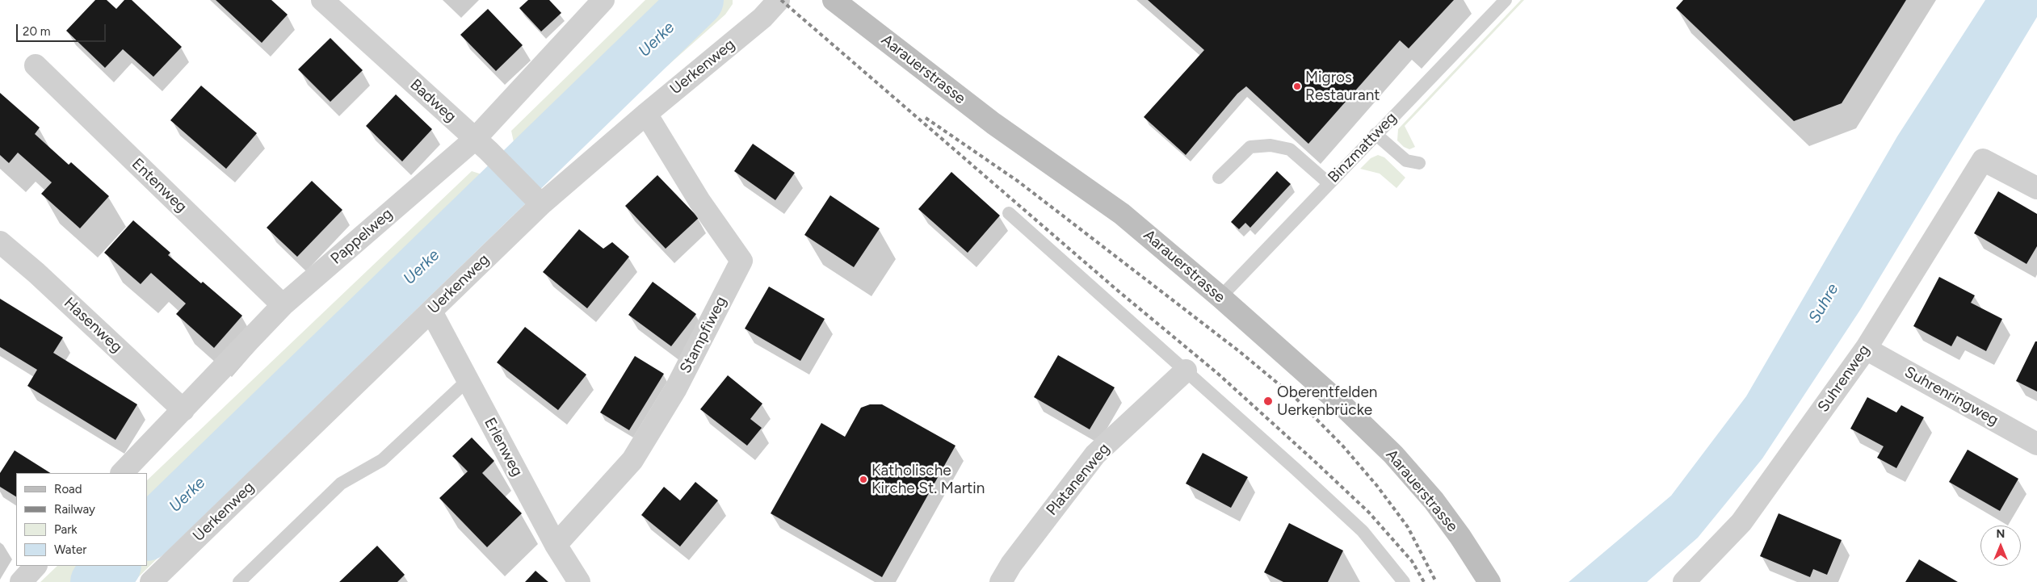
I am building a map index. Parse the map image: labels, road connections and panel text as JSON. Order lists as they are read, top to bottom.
{
  "streets": {
    "main road": ["Aarauerstrasse"],
    "street": [
      "Uerkenweg",
      "Badweg",
      "Entenweg",
      "Pappelweg",
      "Hasenweg",
      "Stampfiweg",
      "Suhrenweg",
      "Suhrenringweg",
      "Erlenweg",
      "Platanenweg"
    ],
    "lane": ["Binzmattweg"]
  },
  "crossings": [
    ["Uerkenweg", "Badweg"],
    ["Uerkenweg", "Stampfiweg"],
    ["Uerkenweg", "Erlenweg"],
    ["Aarauerstrasse", "Binzmattweg"],
    ["Badweg", "Pappelweg"],
    ["Entenweg", "Pappelweg"],
    ["Pappelweg", "Hasenweg"],
    ["Stampfiweg", "Erlenweg"],
    ["Suhrenweg", "Suhrenringweg"]
  ],
  "water": ["Uerke", "Suhre"],
  "places": ["Migros Restaurant", "Oberentfelden Uerkenbrücke", "Katholische Kirche St. Martin"],
  "legend": [
    "Road",
    "Railway",
    "Park",
    "Water"
  ],
  "scale_bar": "20 m",
  "north": "top"
}
